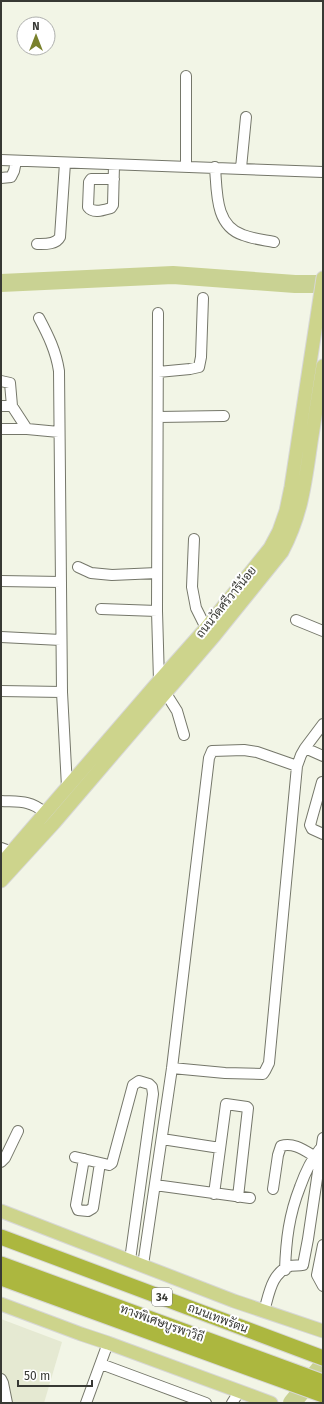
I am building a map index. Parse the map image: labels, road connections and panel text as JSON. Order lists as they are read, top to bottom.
{
  "streets": {
    "highway": ["34", "ถนนเทพรัตน", "ทางพิเศษบูรพาวิถี"],
    "main road": ["ถนนวัดศรีวารีน้อย"]
  },
  "scale_bar": "50 m",
  "north": "top"
}
